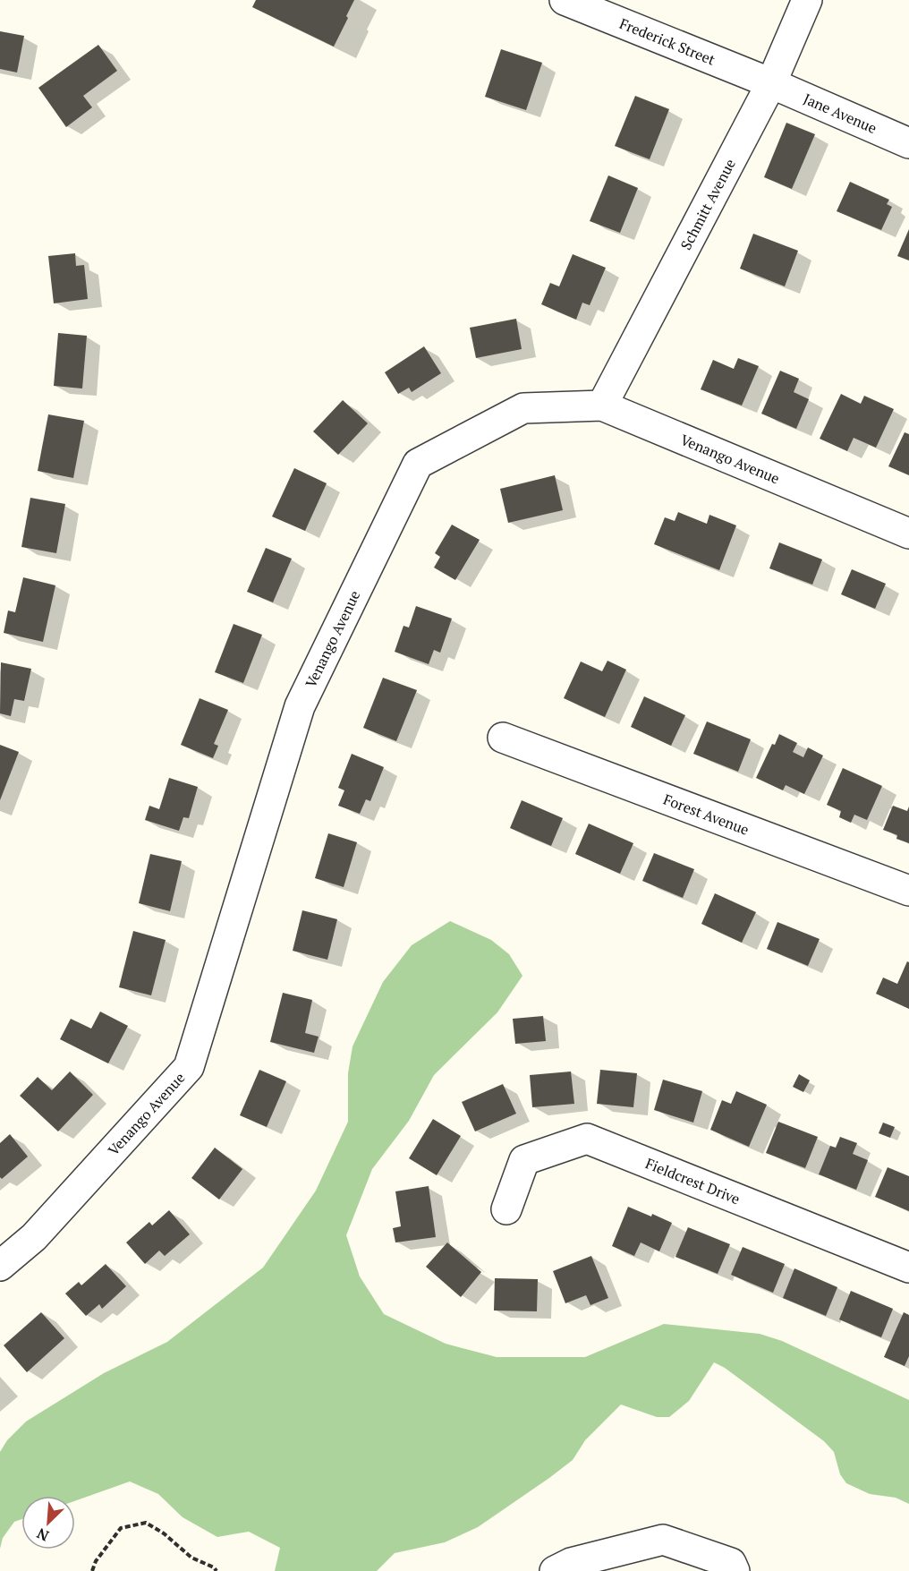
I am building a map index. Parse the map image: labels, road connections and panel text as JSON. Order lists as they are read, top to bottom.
{
  "streets": {
    "street": [
      "Frederick Street",
      "Jane Avenue",
      "Schmitt Avenue",
      "Venango Avenue",
      "Forest Avenue",
      "Fieldcrest Drive"
    ]
  },
  "crossings": [
    ["Frederick Street", "Jane Avenue"],
    ["Frederick Street", "Schmitt Avenue"],
    ["Jane Avenue", "Schmitt Avenue"],
    ["Schmitt Avenue", "Venango Avenue"]
  ],
  "north": "bottom left"
}
